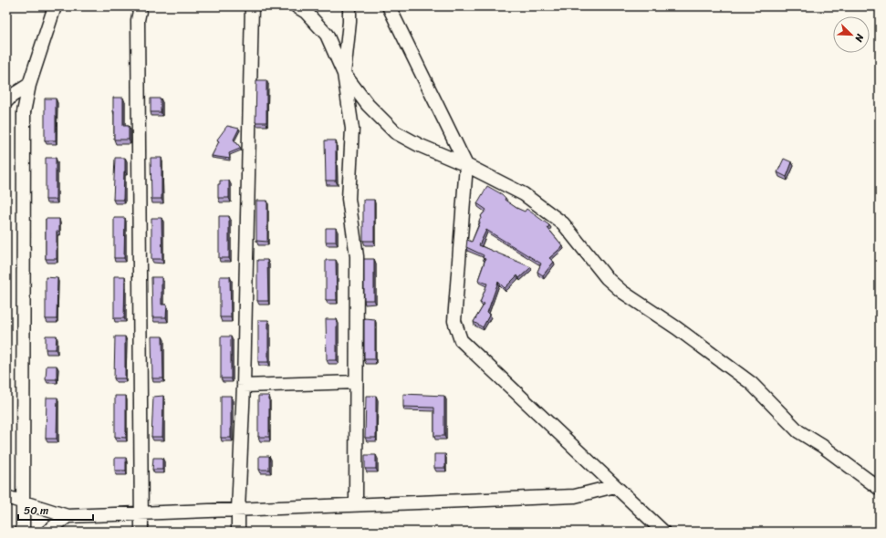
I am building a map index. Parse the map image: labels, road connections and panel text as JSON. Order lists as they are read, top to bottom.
{
  "scale_bar": "50 m",
  "north": "bottom right"
}
